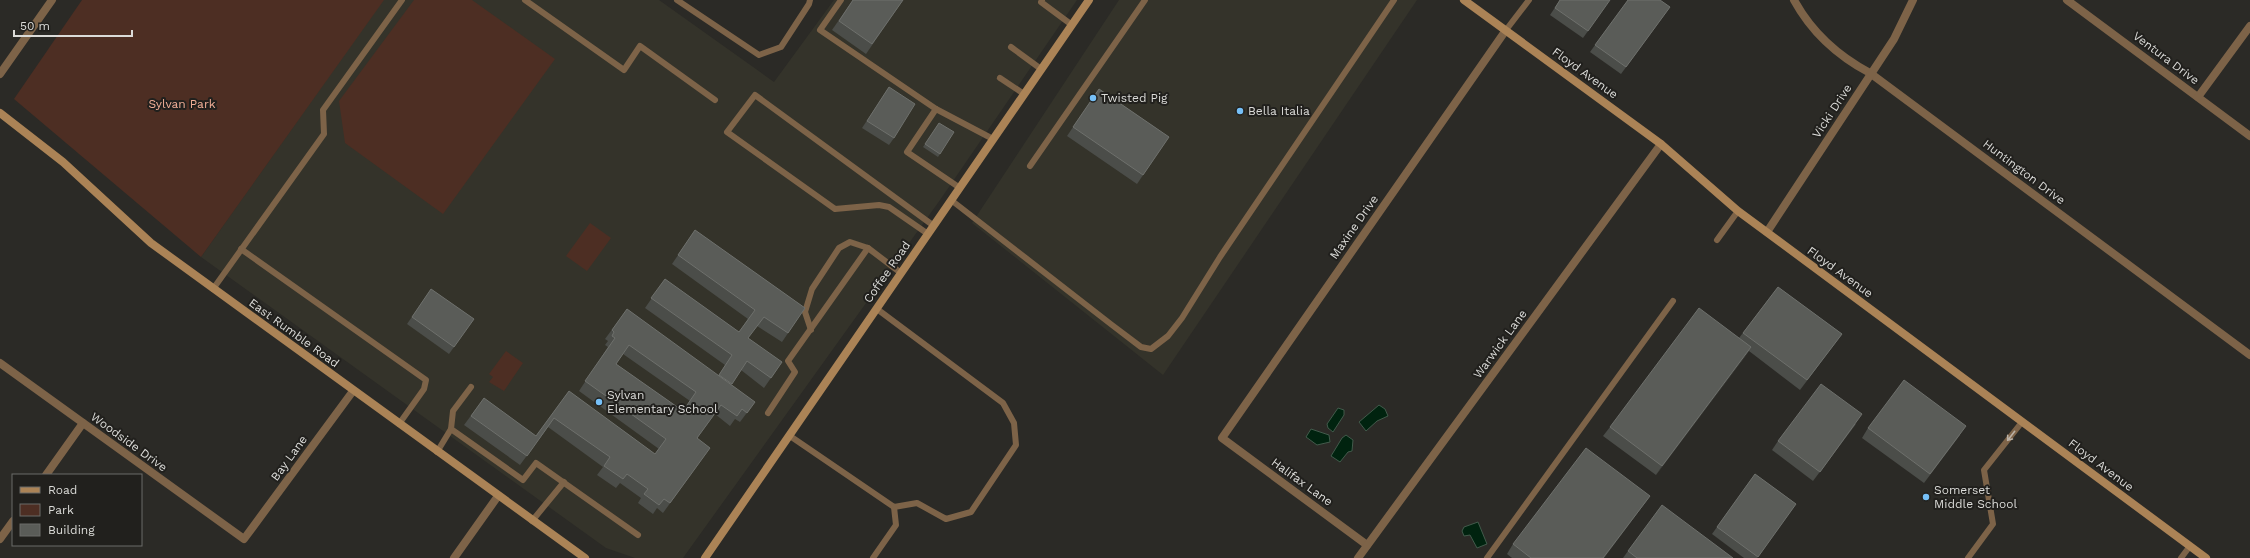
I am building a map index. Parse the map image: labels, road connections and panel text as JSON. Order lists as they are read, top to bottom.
{
  "streets": {
    "street": [
      "Ventura Drive",
      "Floyd Avenue",
      "Vicki Drive",
      "Huntington Drive",
      "Maxine Drive",
      "Coffee Road",
      "East Rumble Road",
      "Warwick Lane",
      "Woodside Drive",
      "Bay Lane",
      "Halifax Lane"
    ]
  },
  "crossings": [
    ["Floyd Avenue", "Vicki Drive"],
    ["Floyd Avenue", "Maxine Drive"],
    ["Floyd Avenue", "Warwick Lane"],
    ["Vicki Drive", "Huntington Drive"],
    ["Maxine Drive", "Halifax Lane"],
    ["East Rumble Road", "Bay Lane"],
    ["Warwick Lane", "Halifax Lane"],
    ["Woodside Drive", "Bay Lane"]
  ],
  "parks": ["Sylvan Park"],
  "places": [
    "Twisted Pig",
    "Bella Italia",
    "Sylvan Elementary School",
    "Somerset Middle School"
  ],
  "legend": ["Road", "Park", "Building"],
  "scale_bar": "50 m"
}
